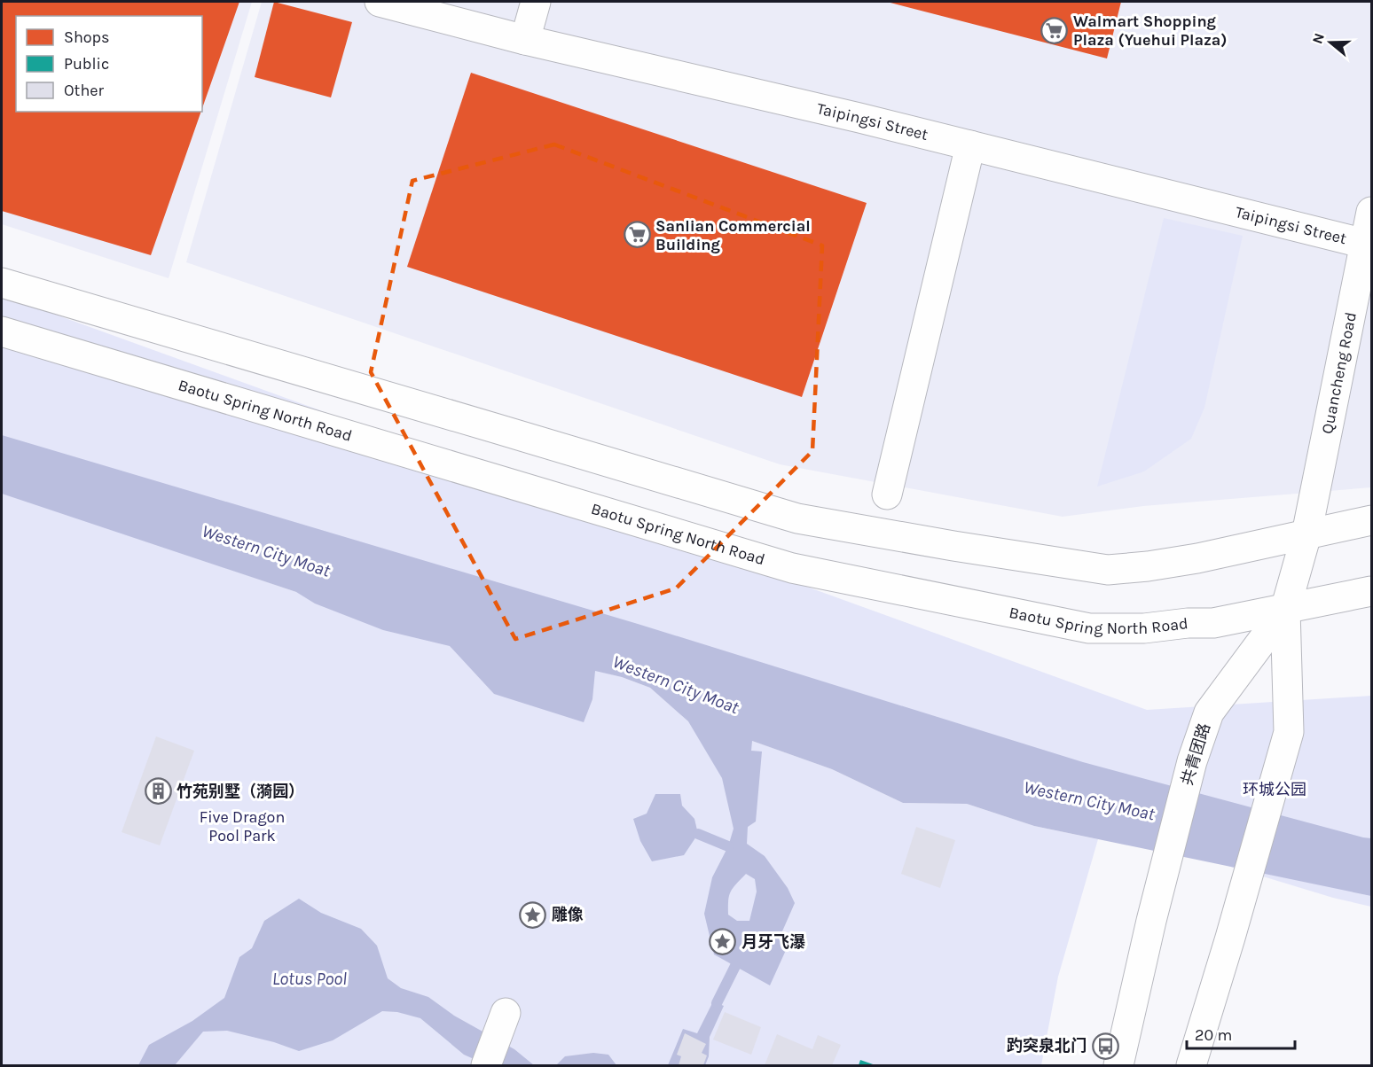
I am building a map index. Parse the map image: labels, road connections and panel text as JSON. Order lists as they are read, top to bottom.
{
  "streets": {
    "main road": [
      "Taipingsi Street",
      "Quancheng Road",
      "Baotu Spring North Road",
      "共青团路"
    ]
  },
  "crossings": [
    ["Taipingsi Street", "Quancheng Road"],
    ["Quancheng Road", "共青团路"],
    ["Baotu Spring North Road", "共青团路"]
  ],
  "water": ["Western City Moat", "Lotus Pool"],
  "parks": ["环城公园", "Five Dragon Pool Park"],
  "places": {
    "supermarket": ["Walmart Shopping Plaza (Yuehui Plaza)", "Sanlian Commercial Building"],
    "building": ["竹苑别墅（漪园）"],
    "place": ["雕像", "月牙飞瀑"],
    "bus stop": ["趵突泉北门"]
  },
  "legend": ["Shops", "Public", "Other"],
  "scale_bar": "20 m",
  "north": "left"
}
